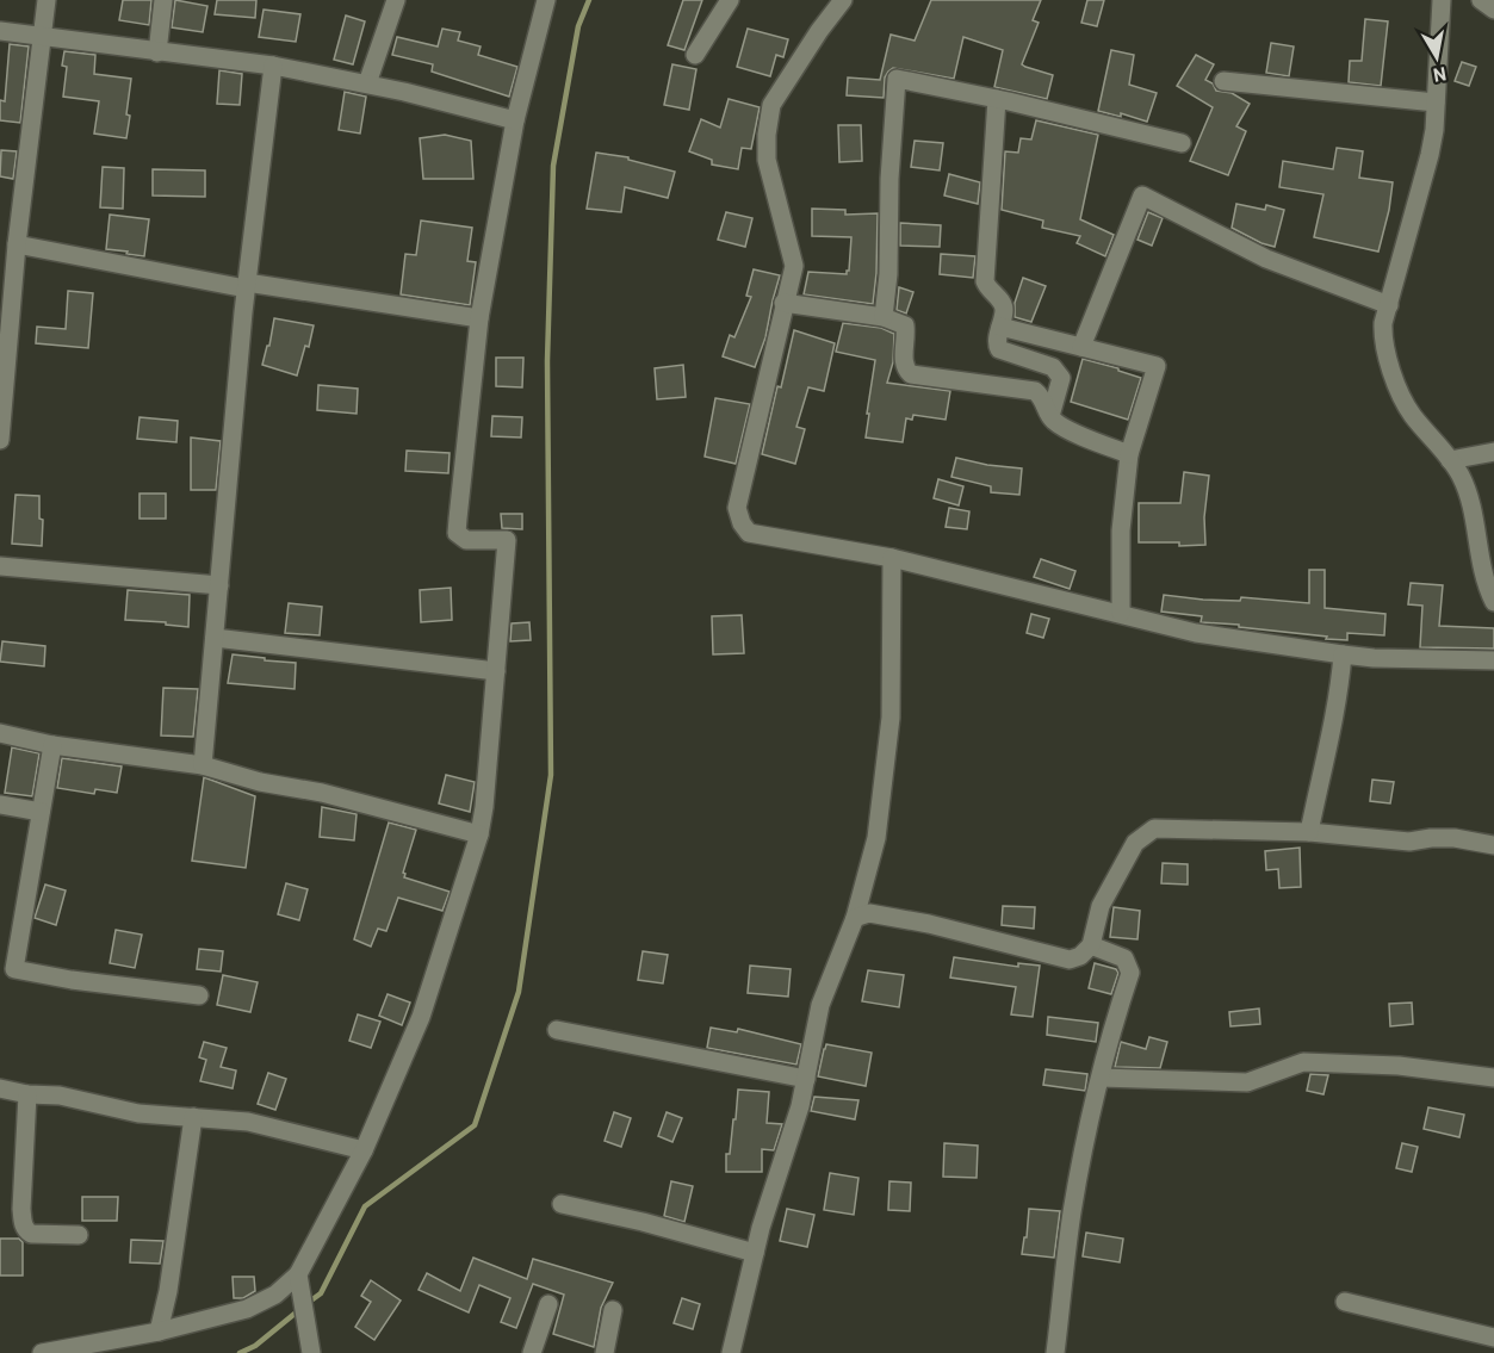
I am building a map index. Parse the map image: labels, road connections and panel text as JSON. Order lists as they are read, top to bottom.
{
  "north": "bottom"
}
